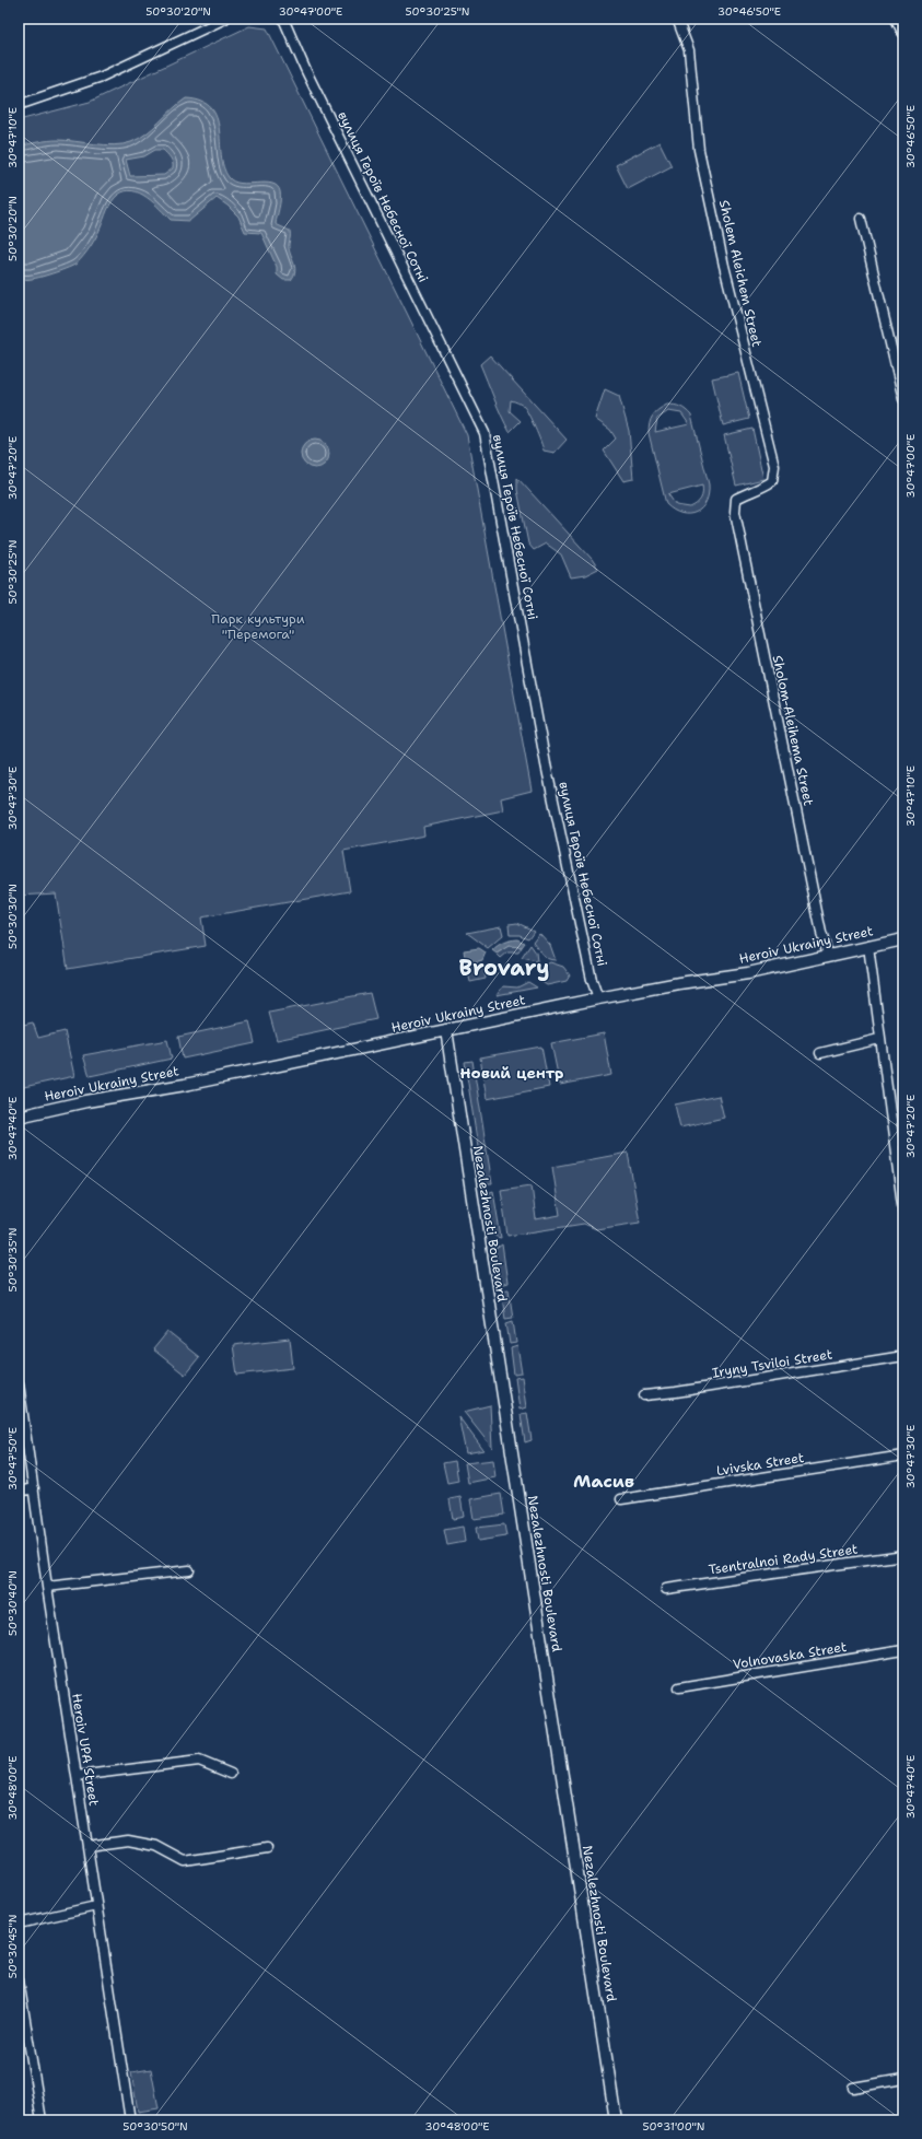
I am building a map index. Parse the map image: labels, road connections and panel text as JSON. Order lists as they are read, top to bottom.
{
  "streets": {
    "main road": ["Heroiv Ukrainy Street", "Nezalezhnosti Boulevard"],
    "street": [
      "вулиця Героїв Небесної Сотні",
      "Sholom-Aleihema Street",
      "Iryny Tsviloi Street",
      "Lvivska Street",
      "Tsentralnoi Rady Street",
      "Volnovaska Street",
      "Heroiv UPA Street"
    ]
  },
  "crossings": [
    ["вулиця Героїв Небесної Сотні", "Heroiv Ukrainy Street"],
    ["Sholom-Aleihema Street", "Heroiv Ukrainy Street"],
    ["Heroiv Ukrainy Street", "Nezalezhnosti Boulevard"]
  ],
  "districts": ["Brovary", "Новий центр", "Масив"],
  "parks": ["Парк культури \"Перемога\""],
  "coordinates": [
    "50°30'20\"N",
    "30°47'00\"E",
    "50°30'25\"N",
    "30°46'50\"E",
    "30°47'10\"E",
    "30°47'20\"E",
    "30°47'30\"E",
    "50°30'30\"N",
    "30°47'40\"E",
    "50°30'35\"N",
    "30°47'50\"E",
    "50°30'40\"N",
    "30°48'00\"E",
    "50°30'45\"N",
    "50°30'50\"N",
    "50°31'00\"N"
  ]
}
